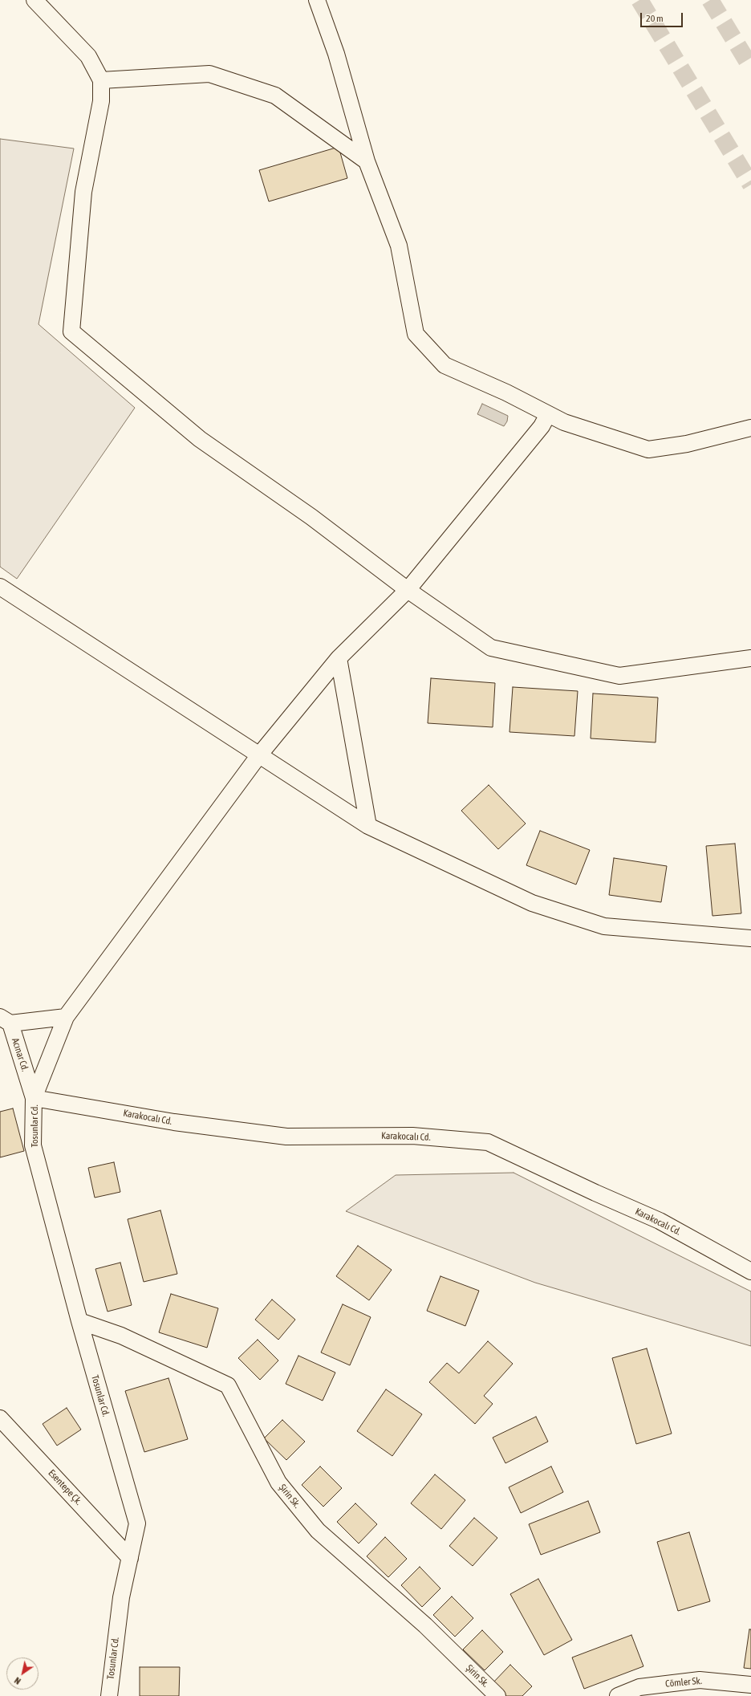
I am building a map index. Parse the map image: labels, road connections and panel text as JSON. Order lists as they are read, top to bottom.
{
  "streets": {
    "street": [
      "Acınar Cd.",
      "Karakocalı Cd.",
      "Tosunlar Cd.",
      "Esentepe Çk.",
      "Şirin Sk.",
      "Cömler Sk."
    ]
  },
  "crossings": [
    ["Acınar Cd.", "Karakocalı Cd."],
    ["Acınar Cd.", "Tosunlar Cd."],
    ["Karakocalı Cd.", "Tosunlar Cd."],
    ["Tosunlar Cd.", "Esentepe Çk."],
    ["Tosunlar Cd.", "Şirin Sk."]
  ],
  "scale_bar": "20 m",
  "north": "bottom left"
}
